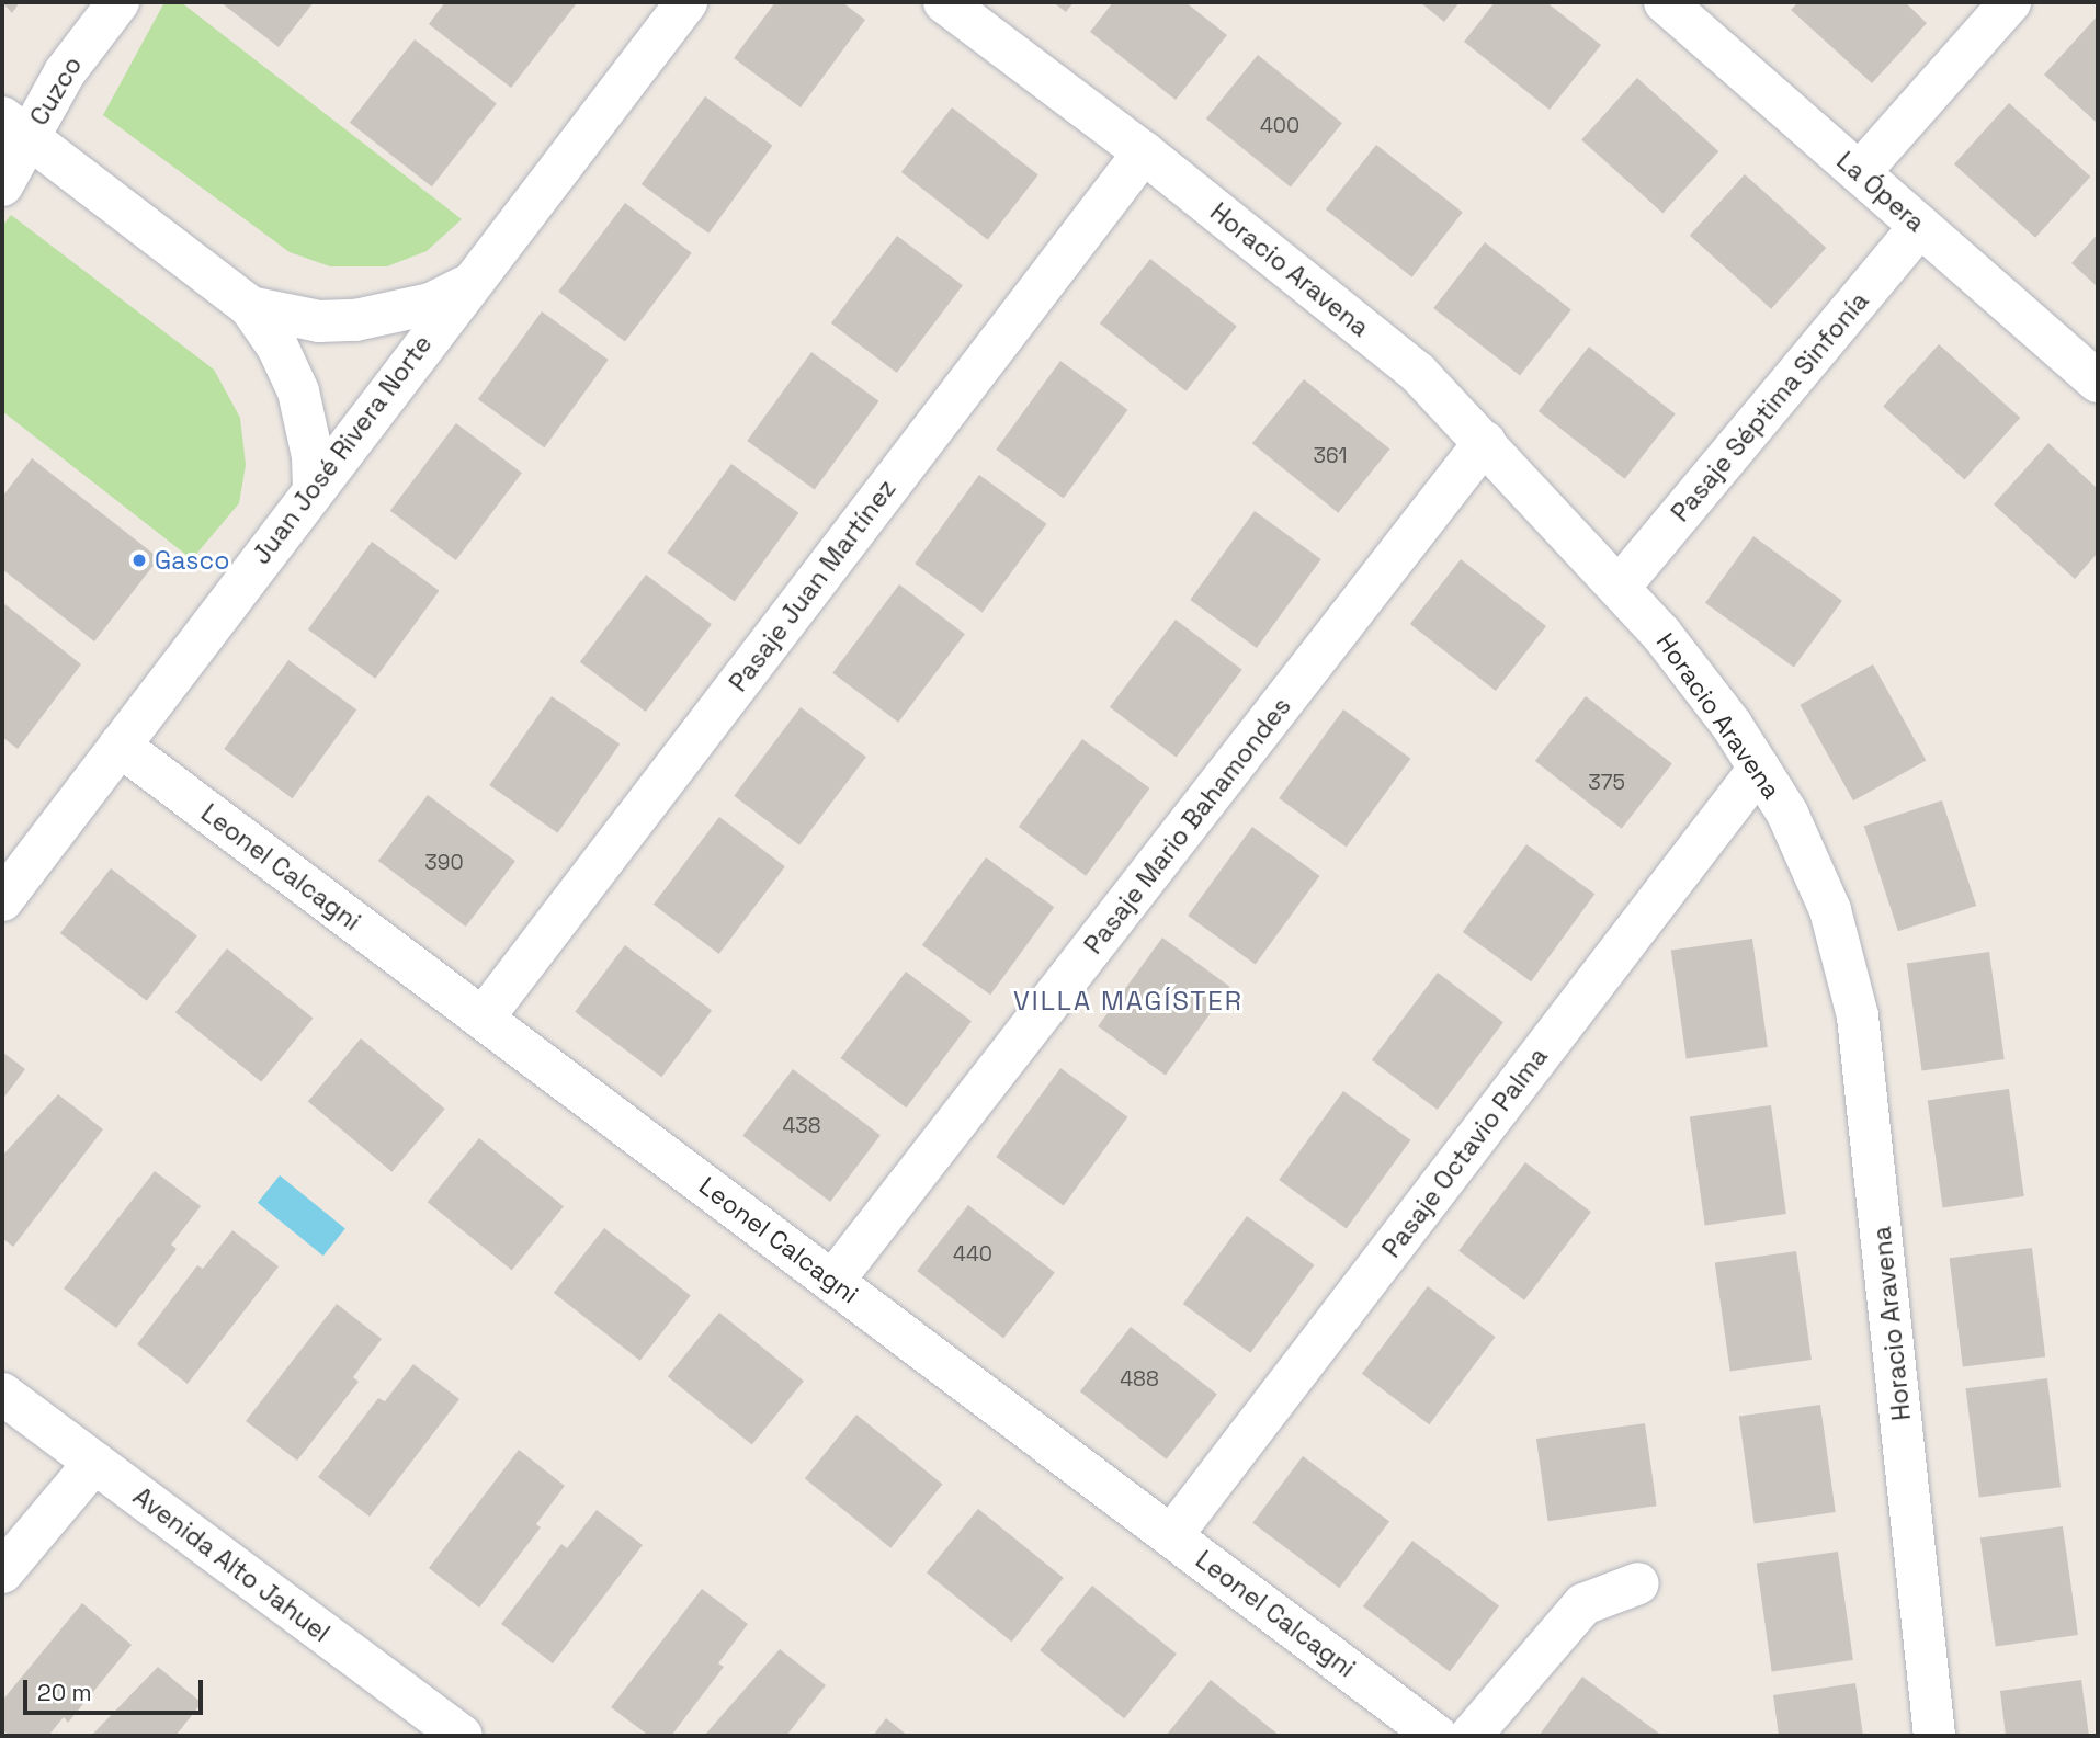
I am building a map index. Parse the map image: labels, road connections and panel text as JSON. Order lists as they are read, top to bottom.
{
  "streets": {
    "street": [
      "Cuzco",
      "La Ópera",
      "Horacio Aravena",
      "Pasaje Séptima Sinfonía",
      "Juan José Rivera Norte",
      "Pasaje Juan Martínez",
      "Pasaje Mario Bahamondes",
      "Leonel Calcagni",
      "Pasaje Octavio Palma",
      "Avenida Alto Jahuel"
    ]
  },
  "crossings": [
    ["La Ópera", "Pasaje Séptima Sinfonía"],
    ["Horacio Aravena", "Pasaje Séptima Sinfonía"],
    ["Horacio Aravena", "Pasaje Juan Martínez"],
    ["Horacio Aravena", "Pasaje Mario Bahamondes"],
    ["Horacio Aravena", "Pasaje Octavio Palma"],
    ["Juan José Rivera Norte", "Leonel Calcagni"],
    ["Pasaje Juan Martínez", "Leonel Calcagni"],
    ["Pasaje Mario Bahamondes", "Leonel Calcagni"],
    ["Leonel Calcagni", "Pasaje Octavio Palma"]
  ],
  "districts": ["VILLA MAGÍSTER"],
  "places": ["Gasco"],
  "house_numbers": [
    "400",
    "361",
    "375",
    "390",
    "438",
    "440",
    "488"
  ],
  "scale_bar": "20 m"
}
